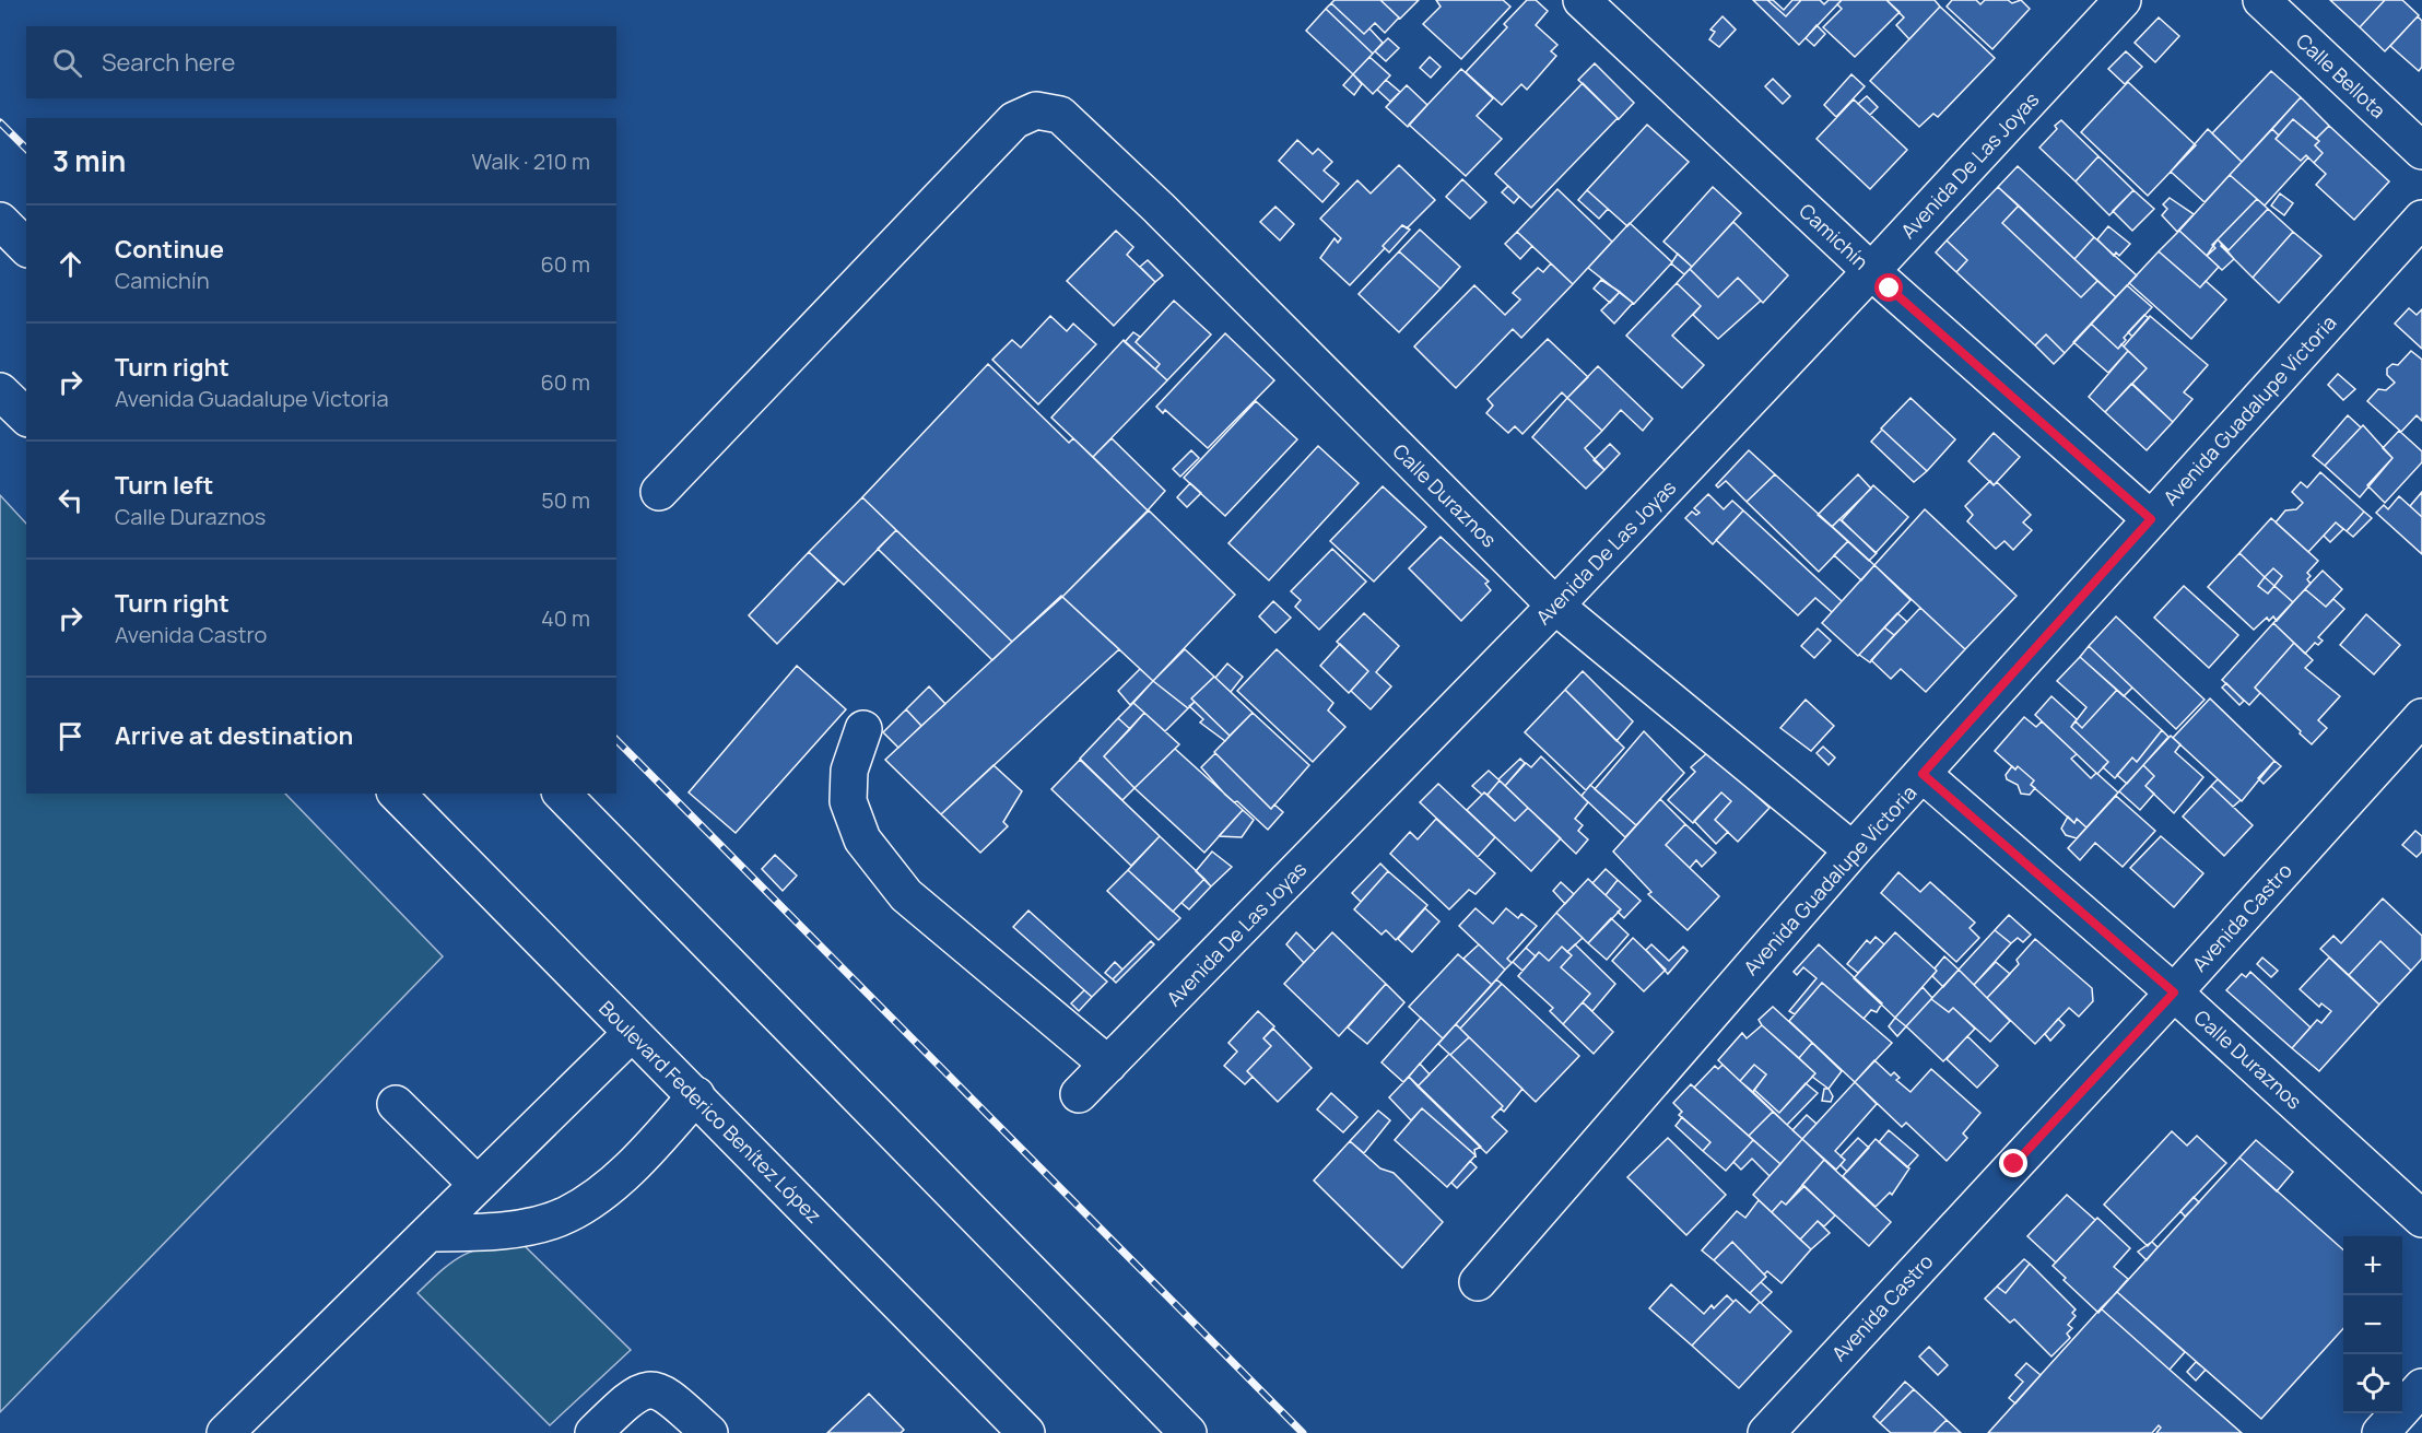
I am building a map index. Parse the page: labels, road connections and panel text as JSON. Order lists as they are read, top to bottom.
{
  "streets": {
    "street": [
      "Calle Bellota",
      "Avenida De Las Joyas",
      "Camichín",
      "Avenida Guadalupe Victoria",
      "Calle Duraznos",
      "Avenida Castro",
      "Boulevard Federico Benítez López"
    ]
  },
  "crossings": [
    ["Avenida De Las Joyas", "Camichín"],
    ["Avenida De Las Joyas", "Calle Duraznos"],
    ["Camichín", "Avenida Guadalupe Victoria"],
    ["Avenida Guadalupe Victoria", "Calle Duraznos"],
    ["Calle Duraznos", "Avenida Castro"]
  ],
  "page": {
    "search": "Search here",
    "heading": ["3 min", "Walk · 210 m"],
    "list": [
      ["Continue", "Camichín", "60 m"],
      ["Turn right", "Avenida Guadalupe Victoria", "60 m"],
      ["Turn left", "Calle Duraznos", "50 m"],
      ["Turn right", "Avenida Castro", "40 m"],
      "Arrive at destination"
    ],
    "map_buttons": ["+", "−"]
  }
}
